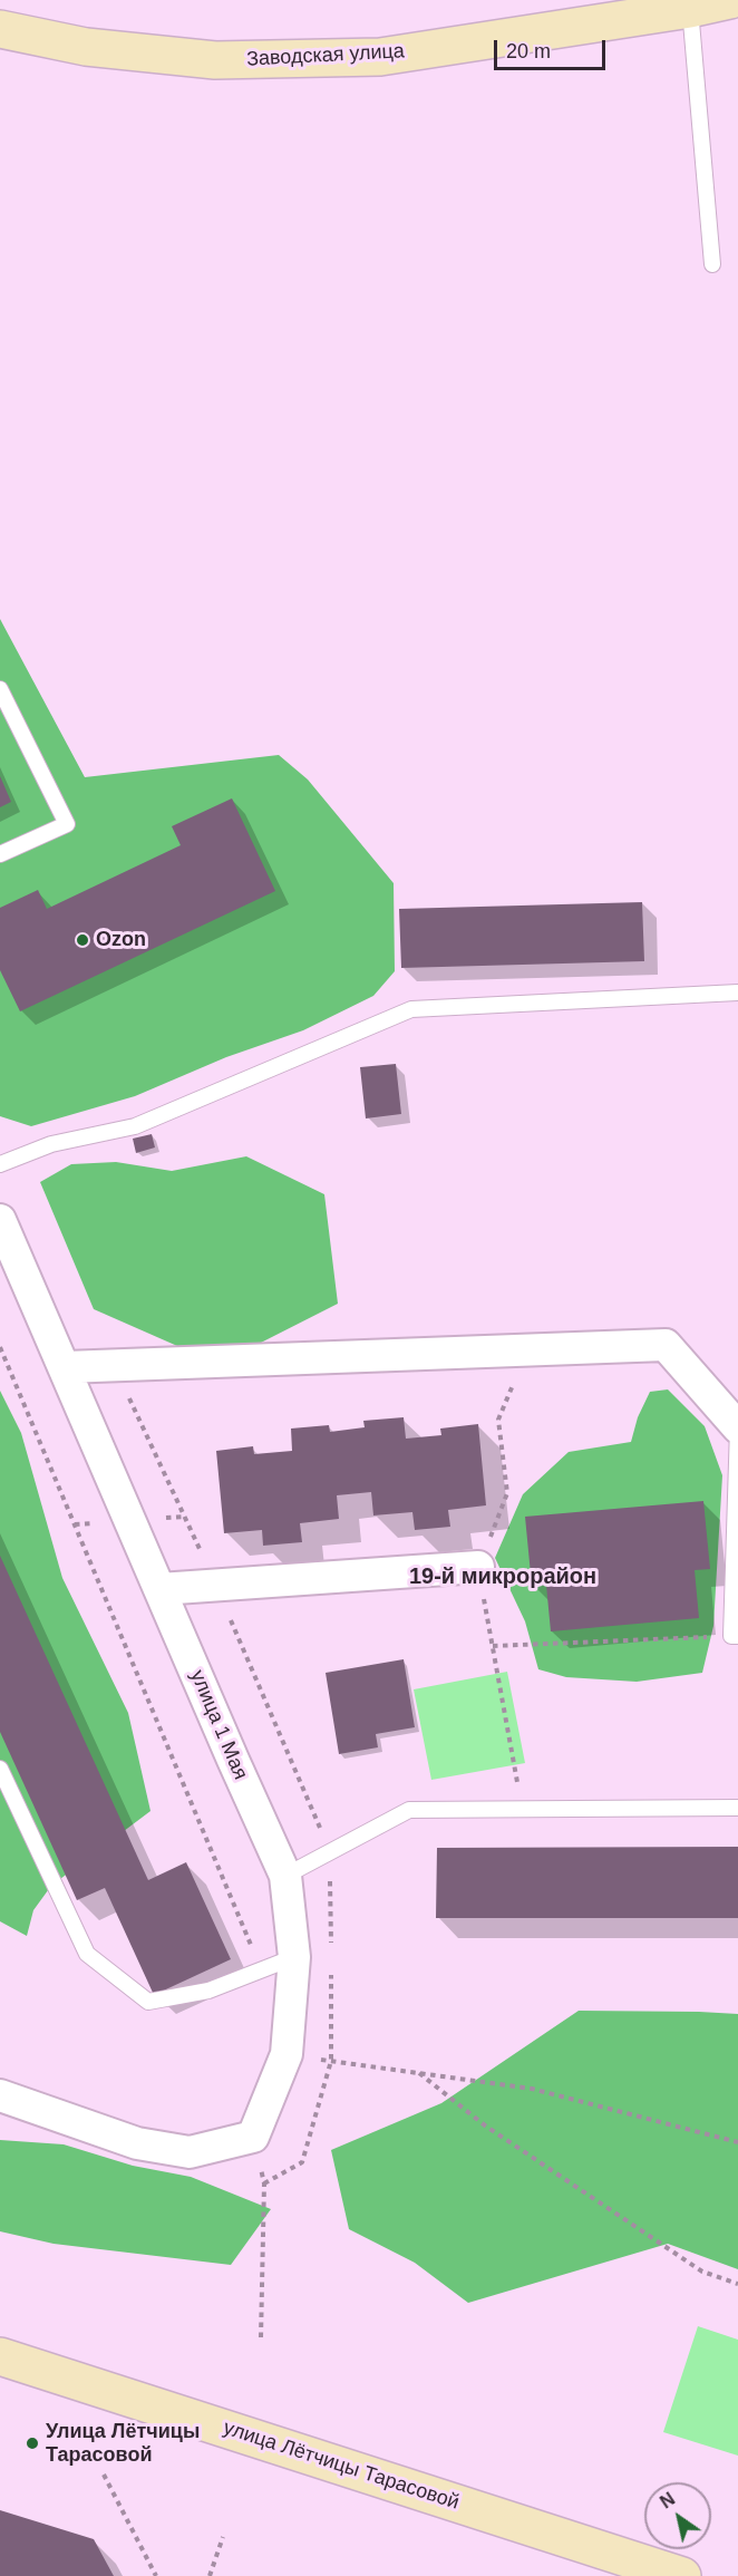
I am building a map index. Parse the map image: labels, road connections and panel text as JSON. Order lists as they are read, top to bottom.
{
  "streets": {
    "main road": ["Заводская улица", "улица Лётчицы Тарасовой"],
    "street": ["улица 1 Мая"]
  },
  "districts": ["19-й микрорайон"],
  "places": ["Ozon", "Улица Лётчицы Тарасовой"],
  "scale_bar": "20 m",
  "north": "top left"
}
